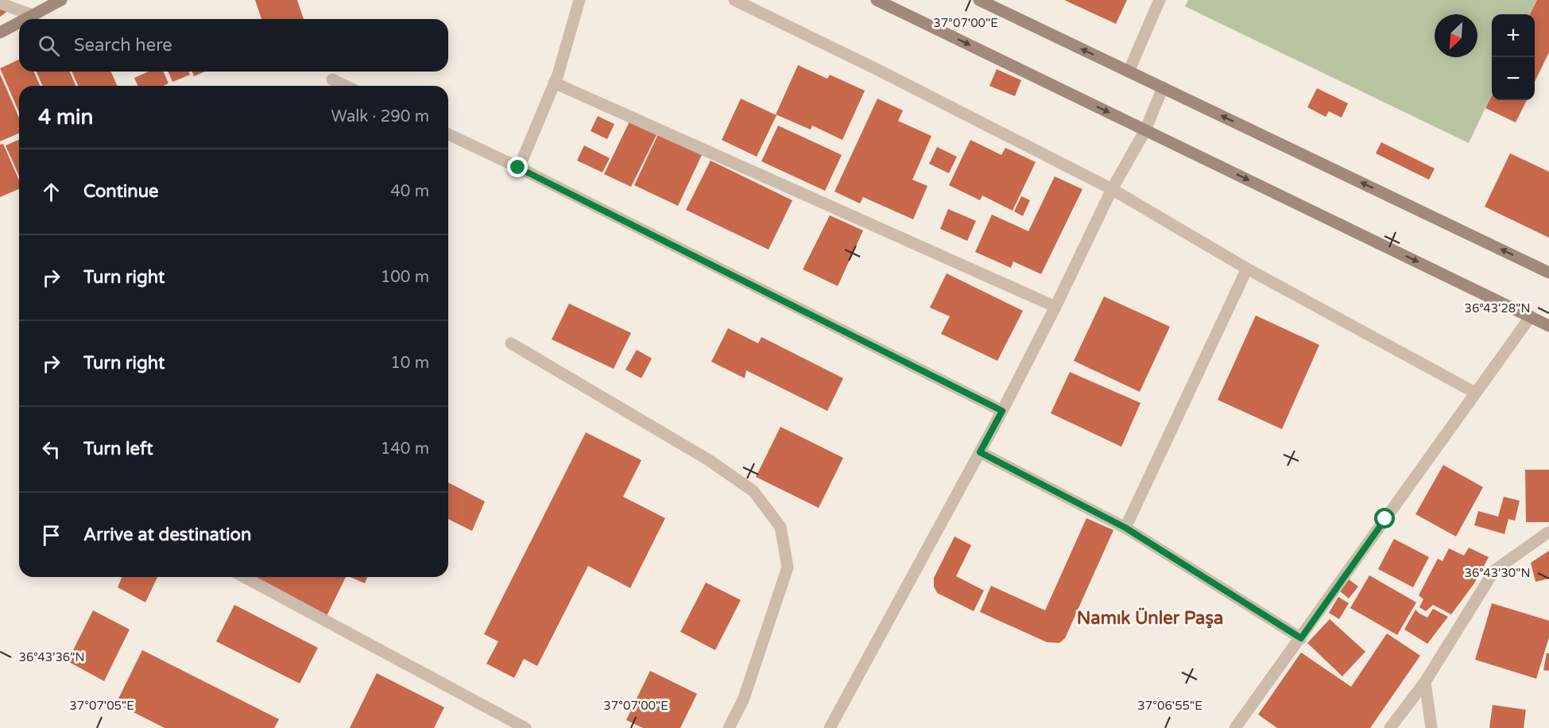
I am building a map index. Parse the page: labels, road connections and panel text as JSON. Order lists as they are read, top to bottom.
{
  "districts": ["Namık Ünler Paşa"],
  "north": "bottom left",
  "page": {
    "map_buttons": ["+", "−"],
    "search": "Search here",
    "heading": ["4 min", "Walk · 290 m"],
    "list": [
      ["Continue", "40 m"],
      ["Turn right", "100 m"],
      ["Turn right", "10 m"],
      ["Turn left", "140 m"],
      "Arrive at destination"
    ]
  },
  "coordinates": [
    "37°07'00\"E",
    "36°43'28\"N",
    "36°43'30\"N",
    "36°43'36\"N",
    "37°07'05\"E",
    "37°06'55\"E"
  ]
}
